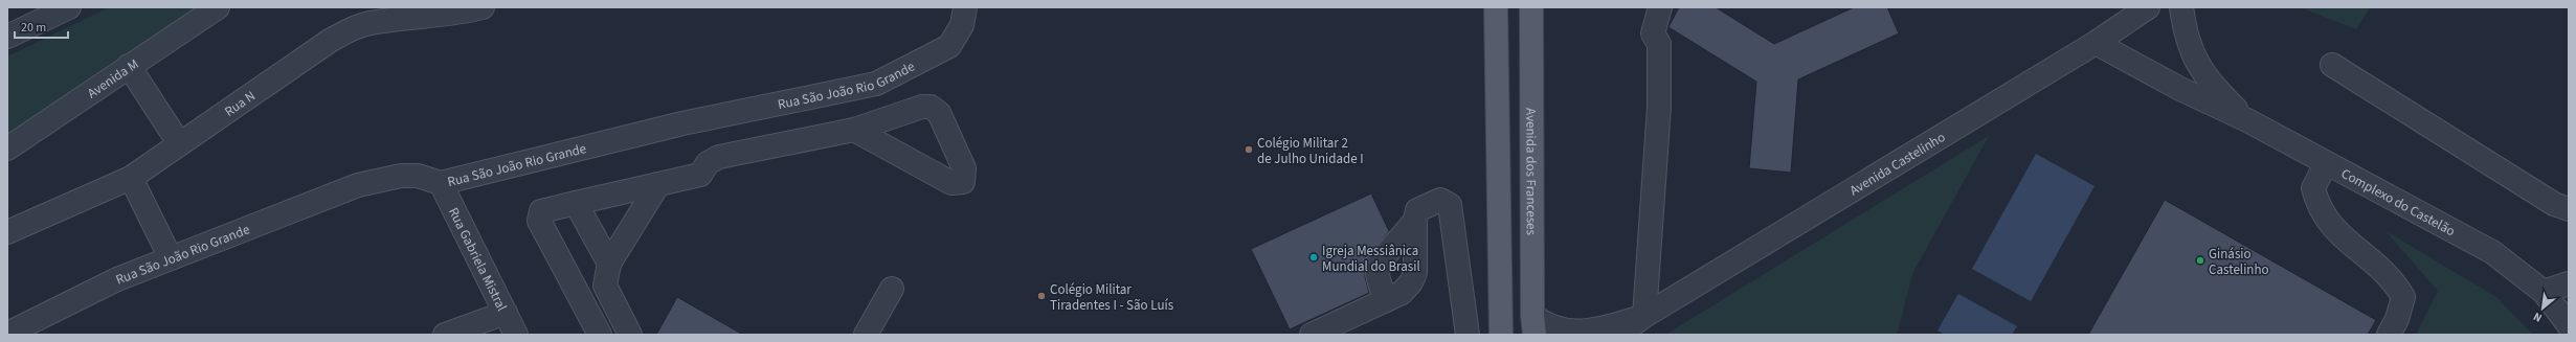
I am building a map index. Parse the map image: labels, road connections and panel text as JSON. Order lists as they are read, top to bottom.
{
  "streets": {
    "main road": ["Avenida dos Franceses"],
    "street": [
      "Avenida M",
      "Rua São João Rio Grande",
      "Rua N",
      "Avenida Castelinho",
      "Complexo do Castelão",
      "Rua Gabriela Mistral"
    ]
  },
  "crossings": [
    ["Rua São João Rio Grande", "Rua Gabriela Mistral"],
    ["Avenida Castelinho", "Avenida dos Franceses"],
    ["Avenida Castelinho", "Complexo do Castelão"]
  ],
  "places": [
    "Colégio Militar 2 de Julho Unidade I",
    "Igreja Messiânica Mundial do Brasil",
    "Ginásio Castelinho",
    "Colégio Militar Tiradentes I - São Luís"
  ],
  "scale_bar": "20 m",
  "north": "bottom left"
}
